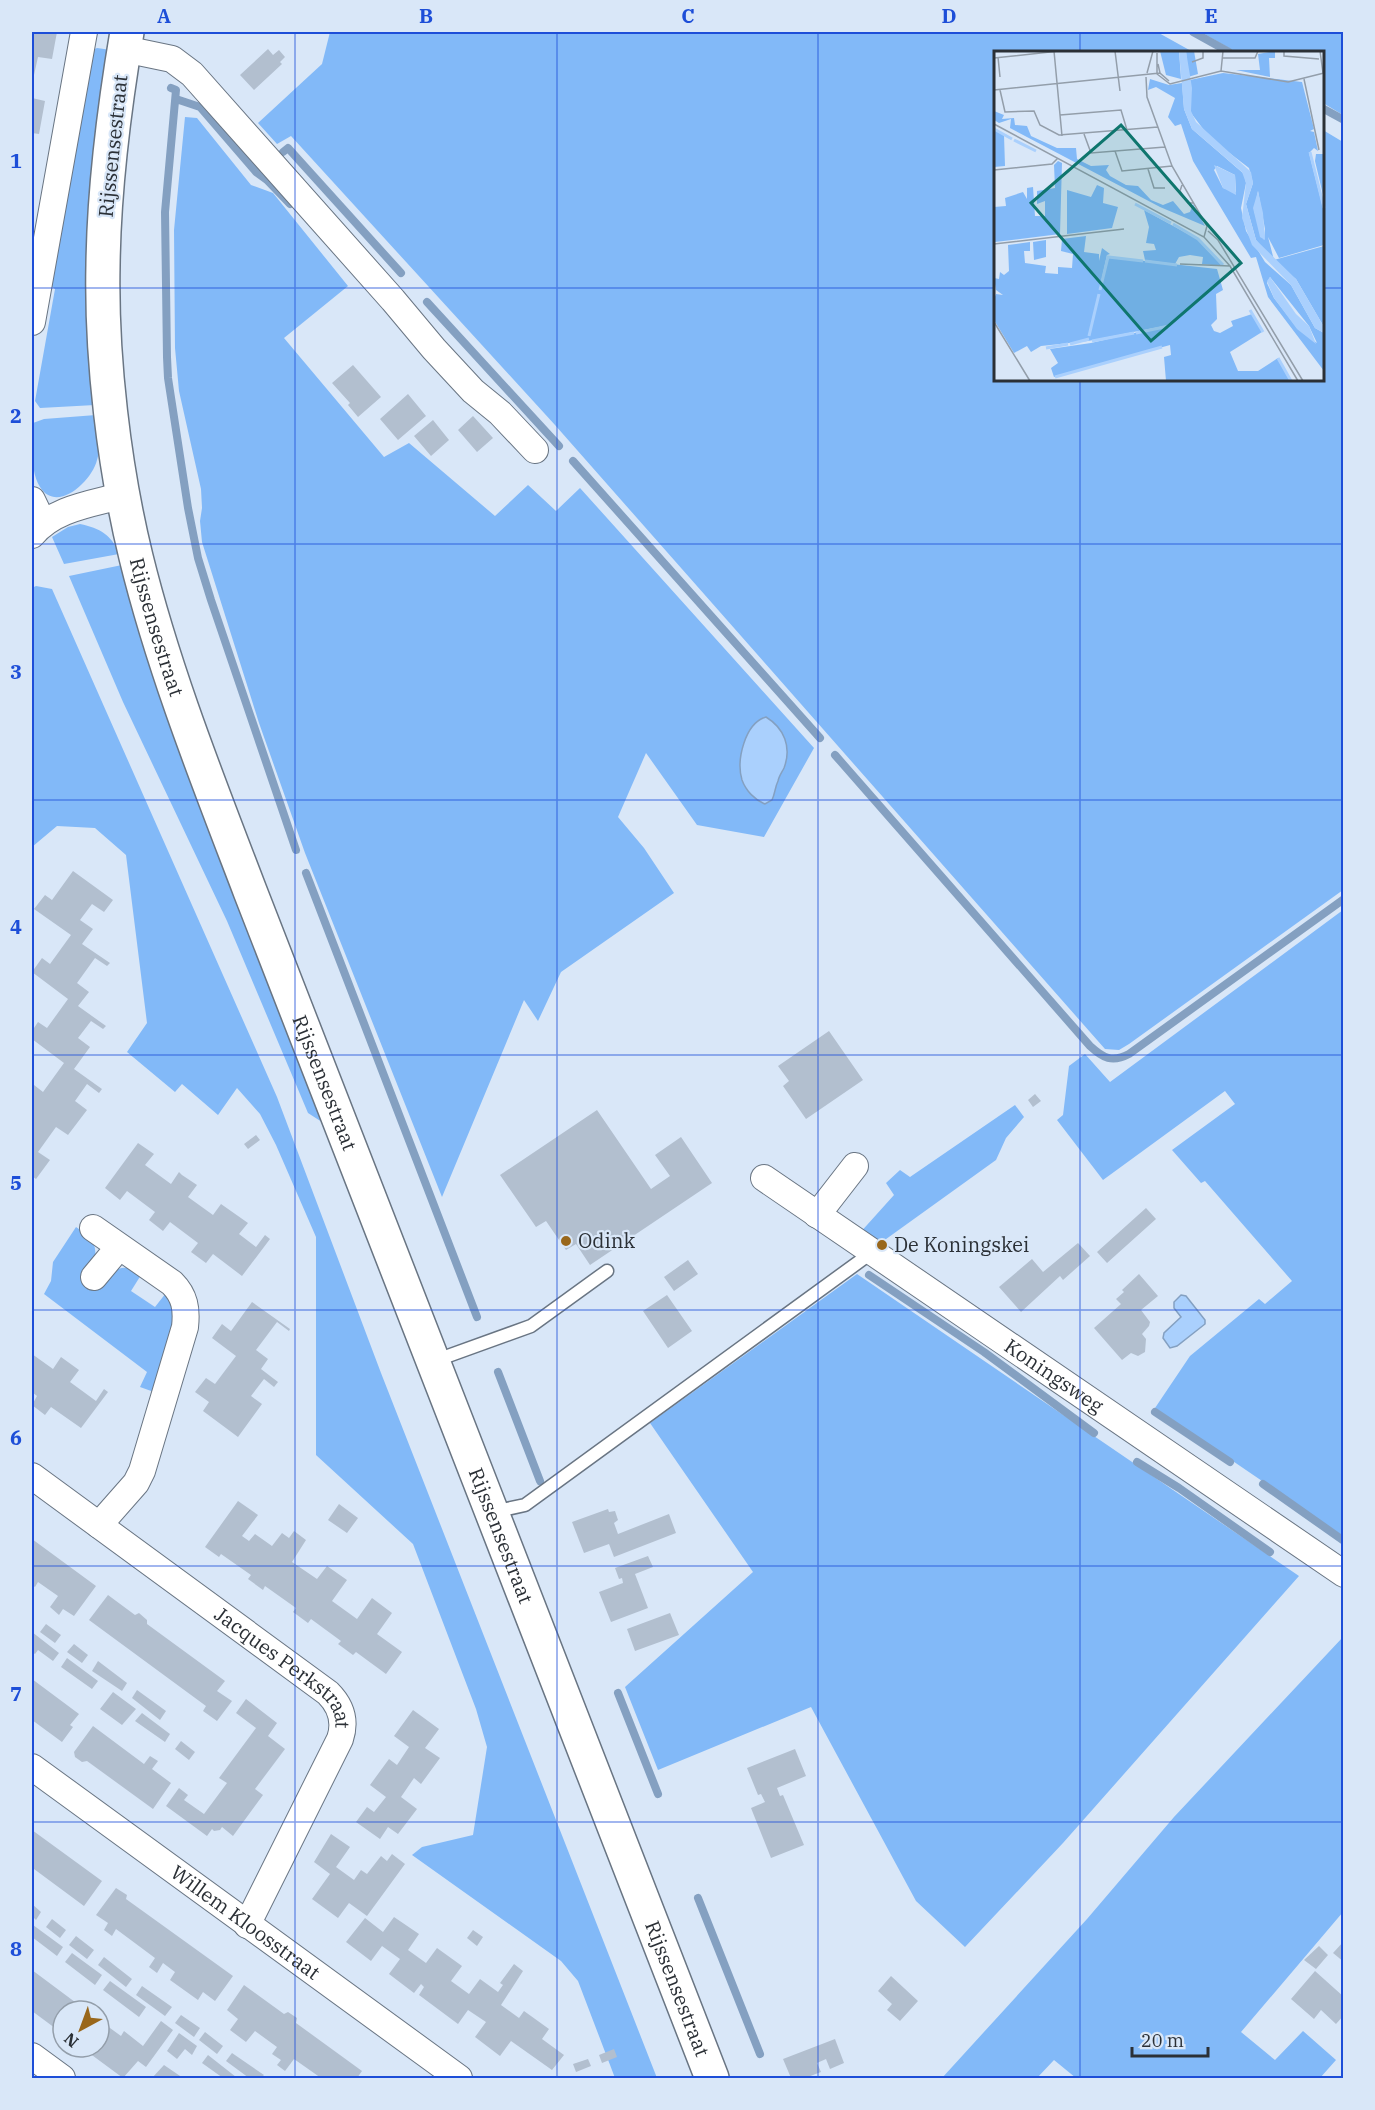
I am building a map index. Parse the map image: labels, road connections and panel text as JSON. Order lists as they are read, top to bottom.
{
  "streets": {
    "main road": ["Rijssensestraat"],
    "street": ["Koningsweg", "Jacques Perkstraat", "Willem Kloosstraat"]
  },
  "crossings": [
    ["Jacques Perkstraat", "Willem Kloosstraat"]
  ],
  "places": ["Odink", "De Koningskei"],
  "scale_bar": "20 m",
  "north": "bottom left",
  "grid": {
    "columns": [
      "A",
      "B",
      "C",
      "D",
      "E"
    ],
    "rows": [
      "1",
      "2",
      "3",
      "4",
      "5",
      "6",
      "7",
      "8"
    ]
  }
}
